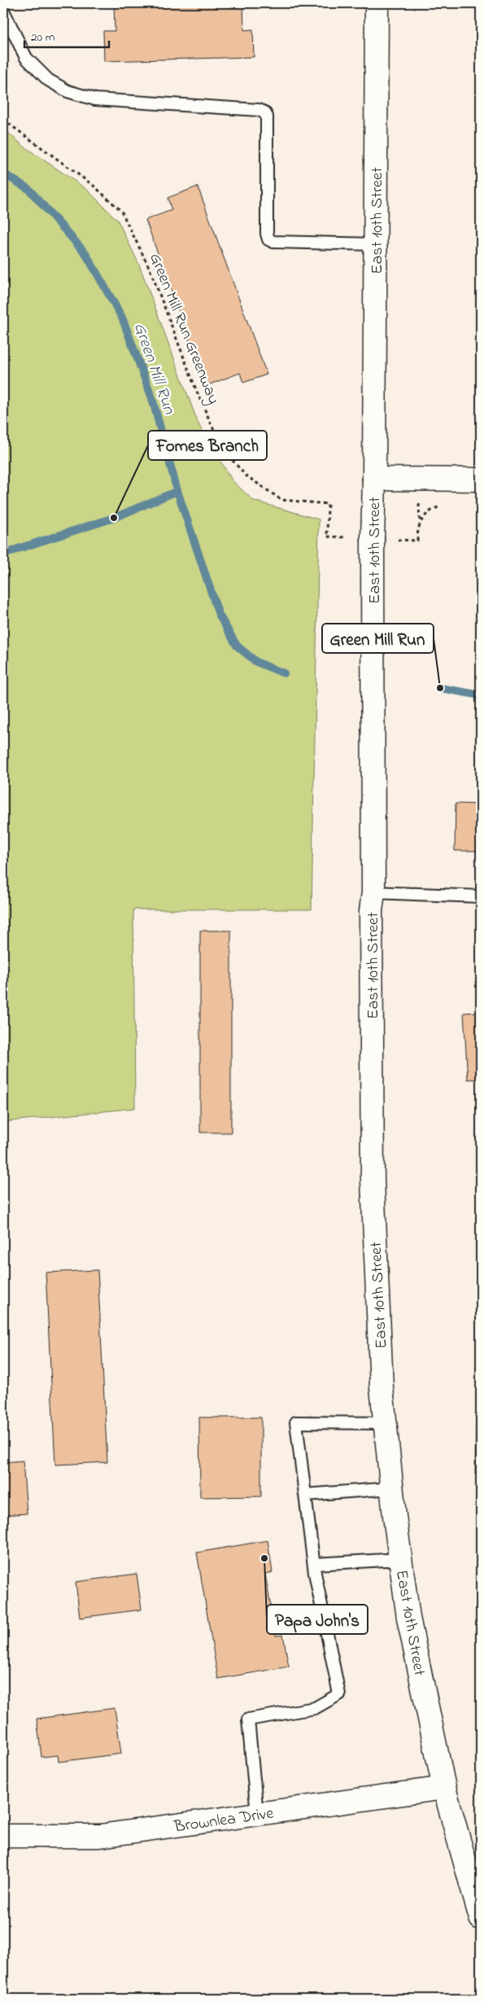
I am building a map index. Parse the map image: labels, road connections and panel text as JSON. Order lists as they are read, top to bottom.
{
  "streets": {
    "main road": ["East 10th Street", "Brownlea Drive"],
    "path": ["Green Mill Run Greenway"]
  },
  "crossings": [
    ["East 10th Street", "Brownlea Drive"]
  ],
  "water": ["Green Mill Run"],
  "places": ["Fomes Branch", "Green Mill Run", "Papa John's"],
  "scale_bar": "20 m"
}
